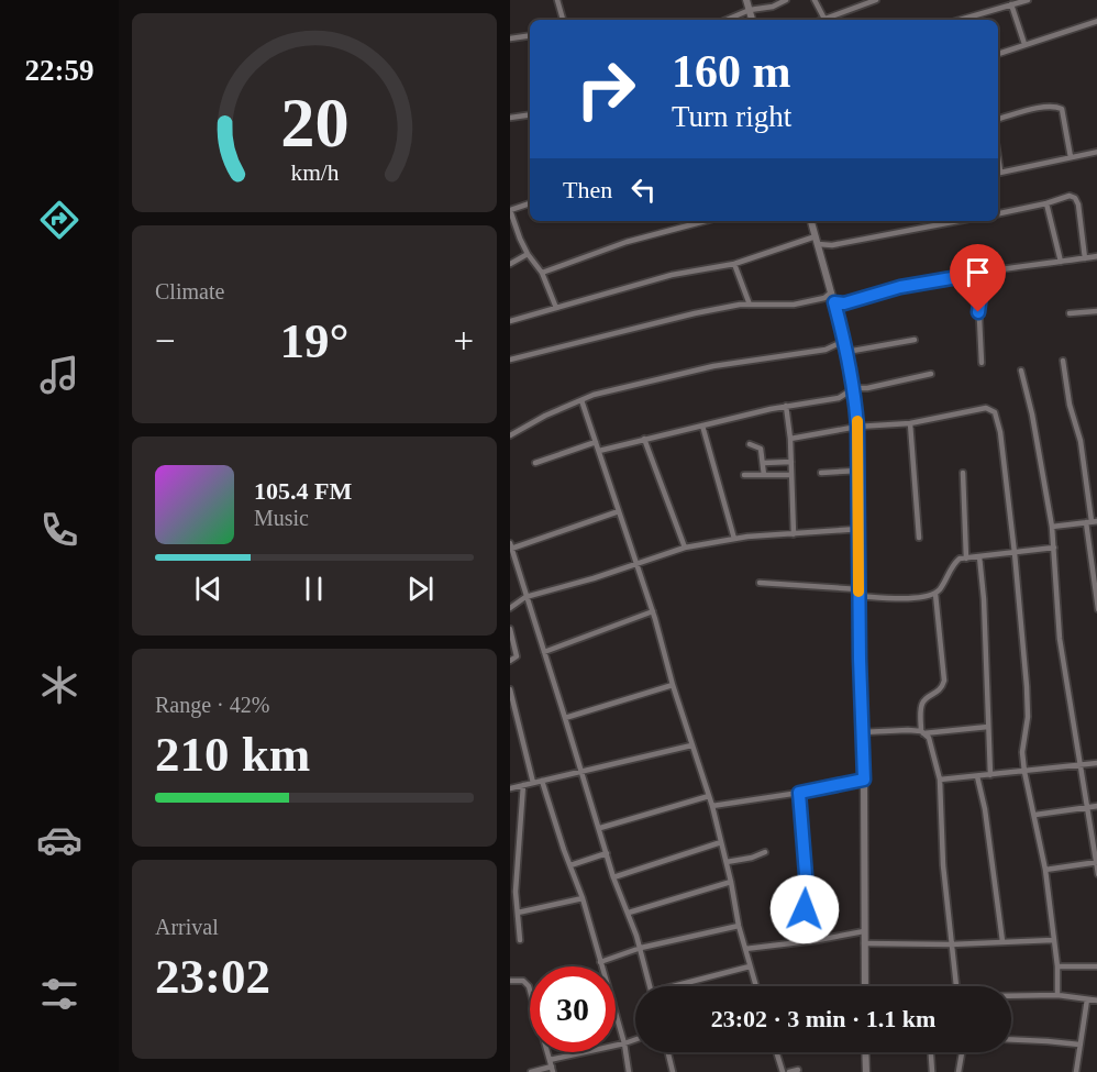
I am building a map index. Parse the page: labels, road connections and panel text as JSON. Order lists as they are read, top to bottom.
{
  "page": {
    "tabs": "22:59",
    "turn": ["160 m", "Turn right"],
    "then": "Then",
    "tile": [
      "Climate",
      ["Range · 42%", "210 km"],
      ["Arrival", "23:02"]
    ],
    "heat": ["−", "19°", "+"],
    "song": ["105.4 FM", "Music"],
    "limit": "30",
    "trip": "23:02 · 3 min · 1.1 km",
    "gauge": ["20", "km/h"]
  }
}
